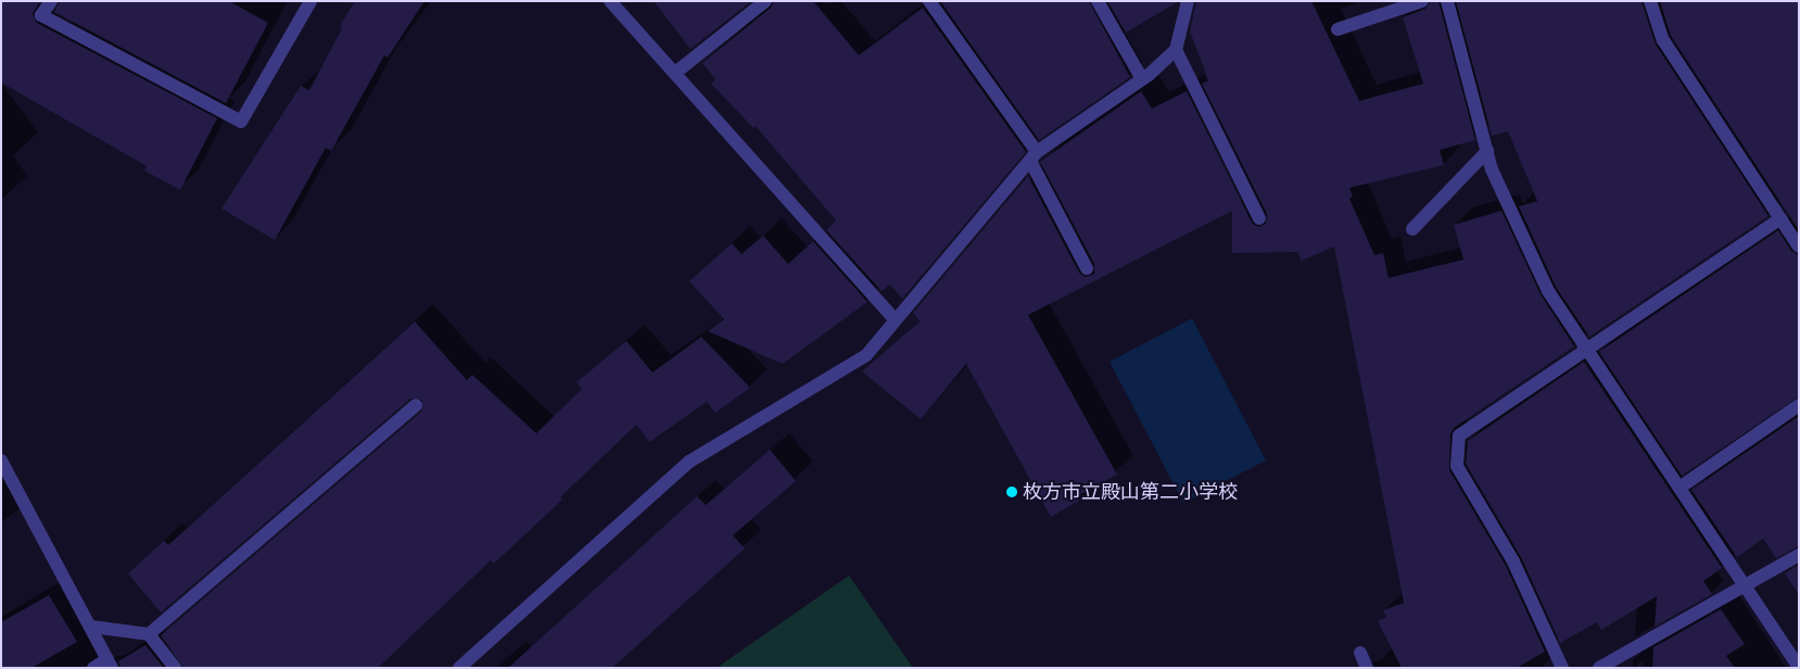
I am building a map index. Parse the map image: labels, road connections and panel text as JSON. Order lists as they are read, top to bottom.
{
  "places": ["枚方市立殿山第二小学校"]
}
